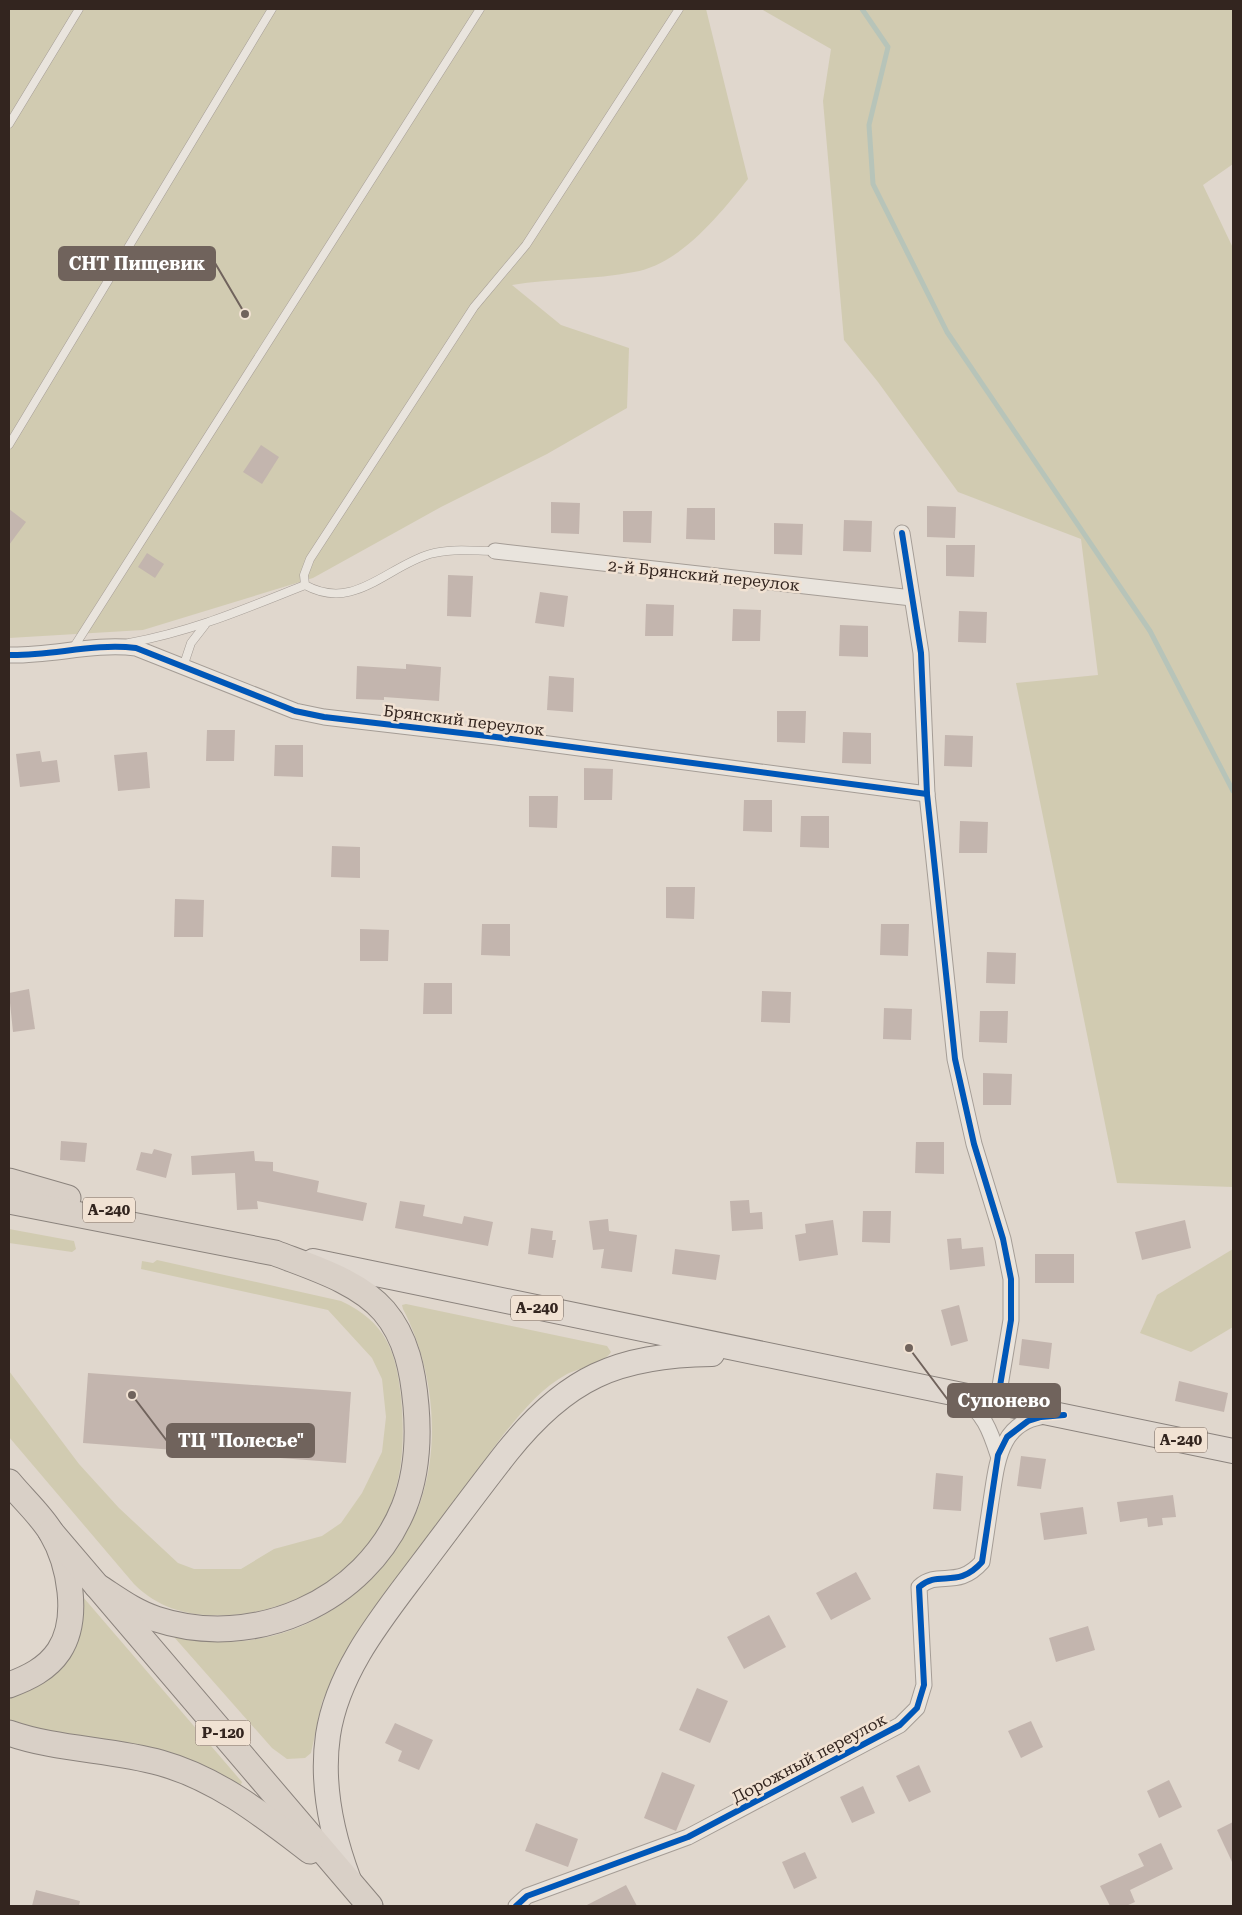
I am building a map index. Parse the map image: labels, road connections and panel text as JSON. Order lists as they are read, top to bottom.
{
  "streets": {
    "highway": ["А-240", "Р-120"],
    "street": ["2-й Брянский переулок", "Брянский переулок", "Дорожный переулок"]
  },
  "places": ["СНТ Пищевик", "Супонево", "ТЦ \"Полесье\""]
}
